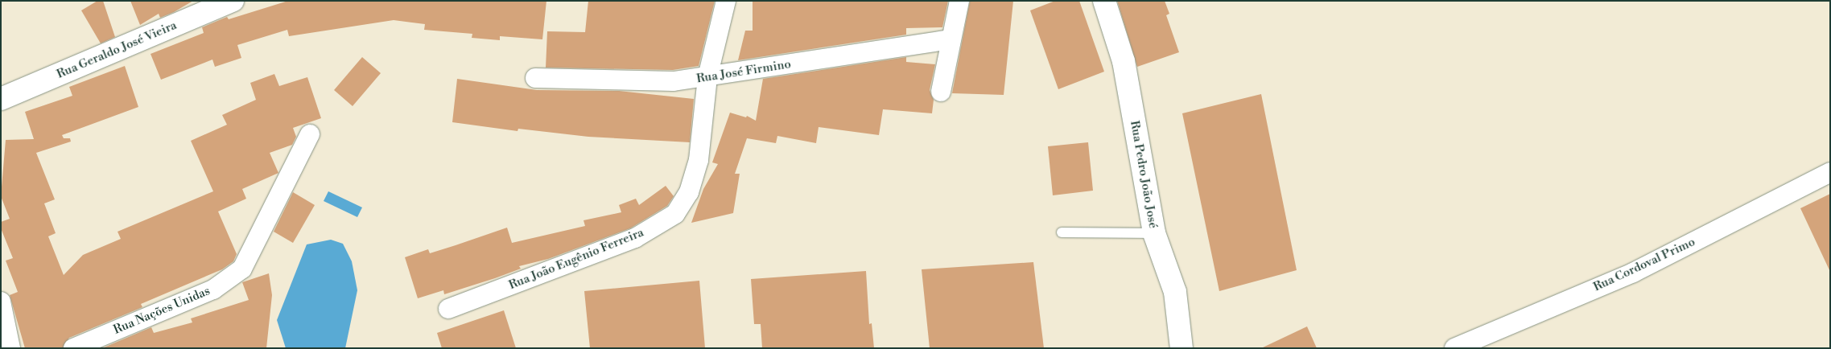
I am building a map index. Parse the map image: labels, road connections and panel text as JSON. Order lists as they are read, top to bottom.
{
  "streets": {
    "street": [
      "Rua Geraldo José Vieira",
      "Rua José Firmino",
      "Rua Pedro João José",
      "Rua João Eugênio Ferreira",
      "Rua Cordoval Primo",
      "Rua Nações Unidas"
    ]
  },
  "crossings": [
    ["Rua José Firmino", "Rua João Eugênio Ferreira"]
  ]
}
